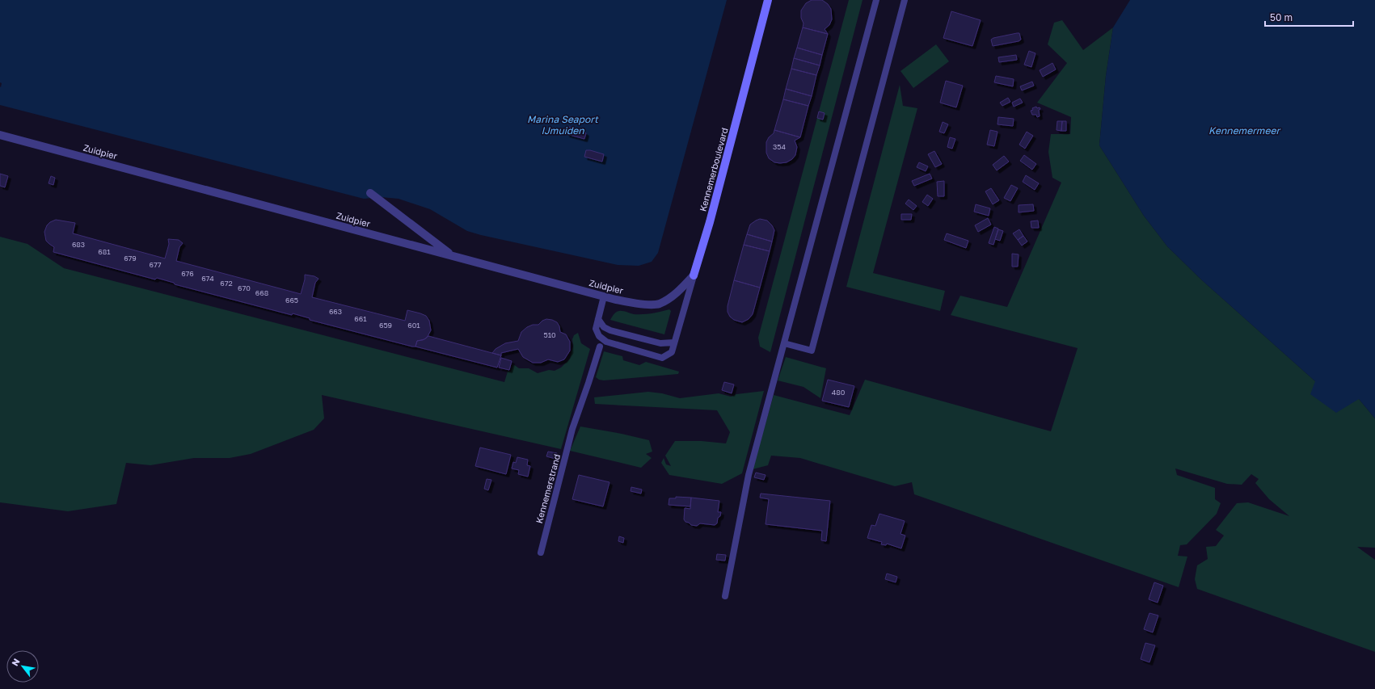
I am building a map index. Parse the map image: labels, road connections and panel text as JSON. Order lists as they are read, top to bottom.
{
  "streets": {
    "street": ["Zuidpier", "Kennemerboulevard"],
    "lane": ["Kennemerstrand"]
  },
  "crossings": [
    ["Zuidpier", "Kennemerboulevard"]
  ],
  "water": ["Marina Seaport IJmuiden", "Kennemermeer"],
  "house_numbers": [
    "354",
    "683",
    "681",
    "679",
    "677",
    "676",
    "674",
    "672",
    "670",
    "668",
    "665",
    "663",
    "661",
    "659",
    "601",
    "510",
    "480"
  ],
  "scale_bar": "50 m",
  "north": "top left"
}
